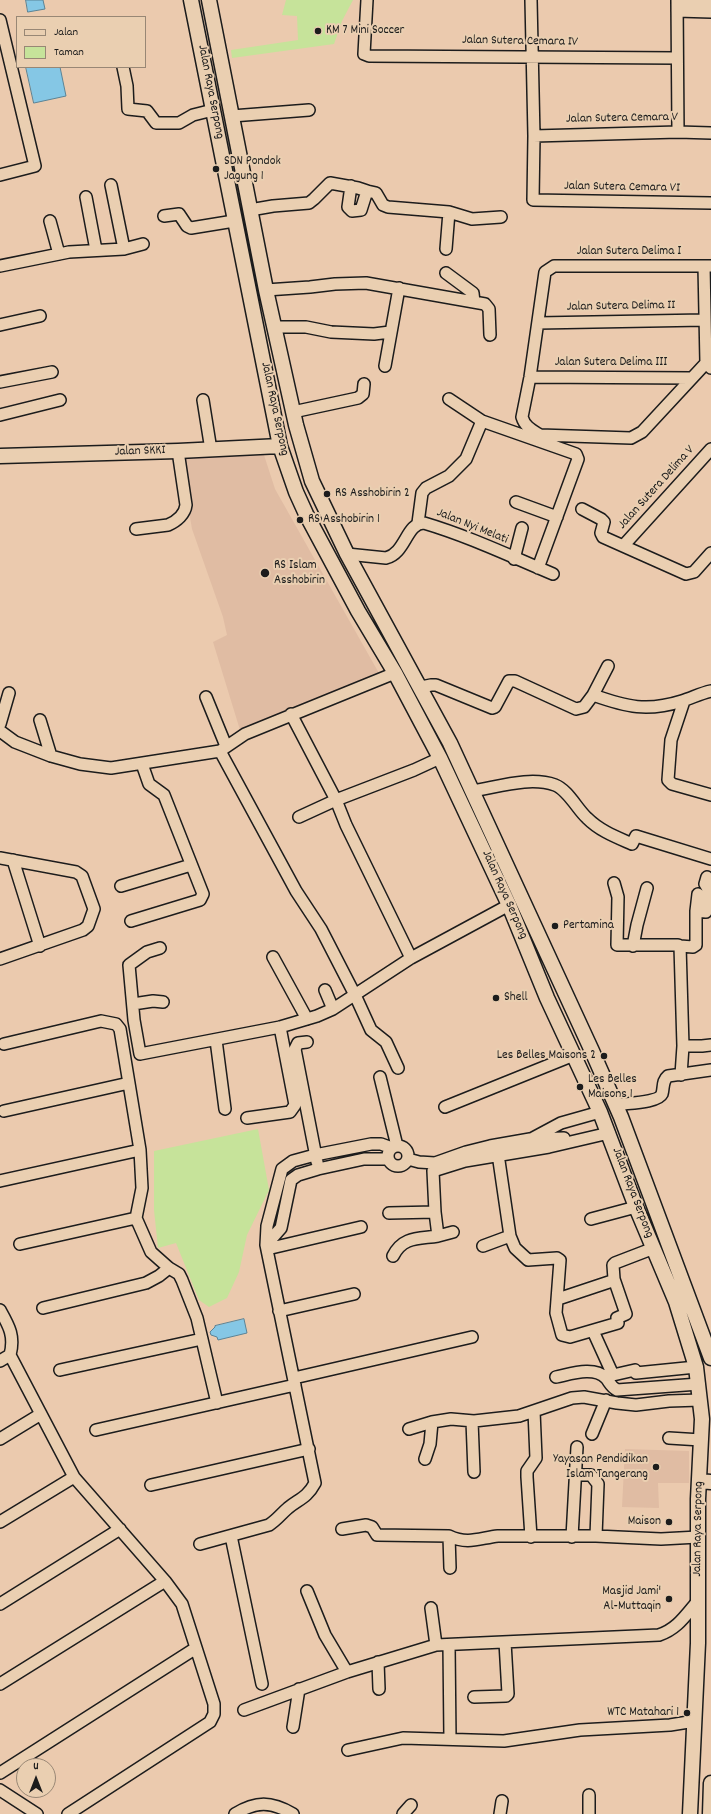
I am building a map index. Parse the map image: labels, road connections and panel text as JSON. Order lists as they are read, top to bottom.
{
  "streets": {
    "main road": ["Jalan Raya Serpong", "Jalan SKKI"],
    "street": [
      "Jalan Sutera Cemara IV",
      "Jalan Sutera Cemara V",
      "Jalan Sutera Cemara VI",
      "Jalan Sutera Delima I",
      "Jalan Sutera Delima II",
      "Jalan Sutera Delima III",
      "Jalan Sutera Delima V",
      "Jalan Nyi Melati"
    ]
  },
  "crossings": [
    ["Jalan Raya Serpong", "Jalan SKKI"],
    ["Jalan Raya Serpong", "Jalan Nyi Melati"],
    ["Jalan Sutera Cemara V", "Jalan Sutera Cemara VI"],
    ["Jalan Sutera Delima I", "Jalan Sutera Delima II"]
  ],
  "places": [
    "KM 7 Mini Soccer",
    "SDN Pondok Jagung 1",
    "RS Asshobirin 2",
    "RS Asshobirin 1",
    "RS Islam Asshobirin",
    "Pertamina",
    "Shell",
    "Les Belles Maisons 2",
    "Les Belles Maisons 1",
    "Yayasan Pendidikan Islam Tangerang",
    "Maison",
    "Masjid Jami' Al-Muttaqin",
    "WTC Matahari 1"
  ],
  "legend": ["Jalan", "Taman"],
  "north": "top"
}
